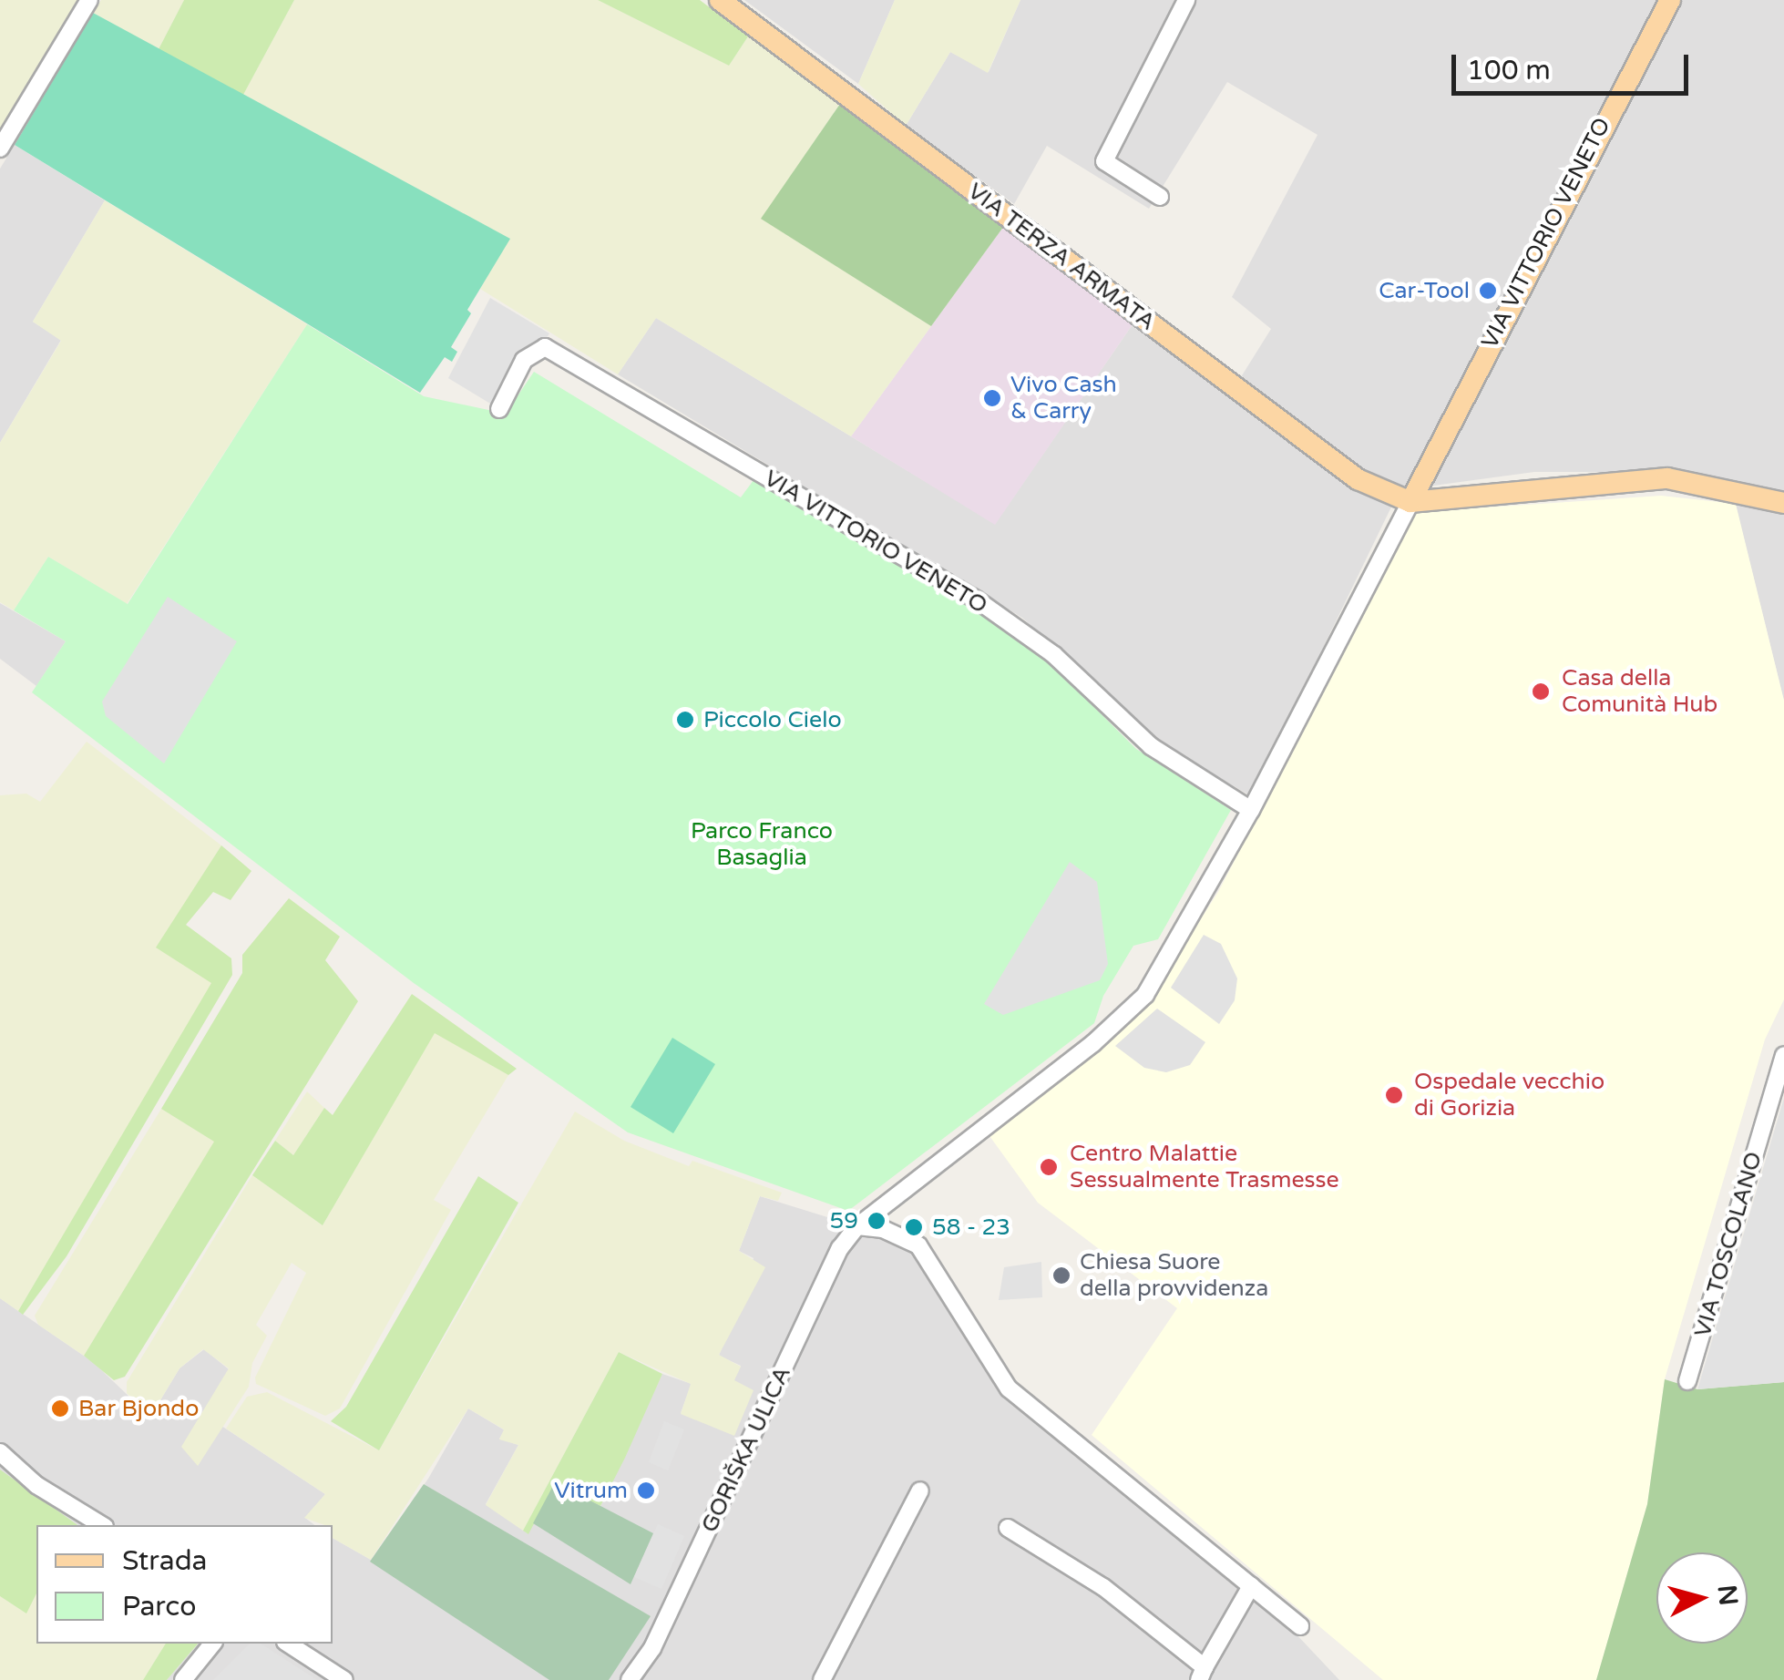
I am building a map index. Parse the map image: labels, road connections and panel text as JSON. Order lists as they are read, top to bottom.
{
  "streets": {
    "main road": ["VIA VITTORIO VENETO", "VIA TERZA ARMATA"],
    "street": ["VIA TOSCOLANO", "GORIŠKA ULICA"]
  },
  "crossings": [
    ["VIA VITTORIO VENETO", "VIA TERZA ARMATA"],
    ["VIA VITTORIO VENETO", "GORIŠKA ULICA"]
  ],
  "parks": ["Parco Franco Basaglia"],
  "places": [
    "Car-Tool",
    "Vivo Cash & Carry",
    "Casa della Comunità Hub",
    "Piccolo Cielo",
    "Ospedale vecchio di Gorizia",
    "Centro Malattie Sessualmente Trasmesse",
    "59",
    "58 - 23",
    "Chiesa Suore della provvidenza",
    "Bar Bjondo",
    "Vitrum"
  ],
  "legend": ["Strada", "Parco"],
  "scale_bar": "100 m",
  "north": "right"
}
